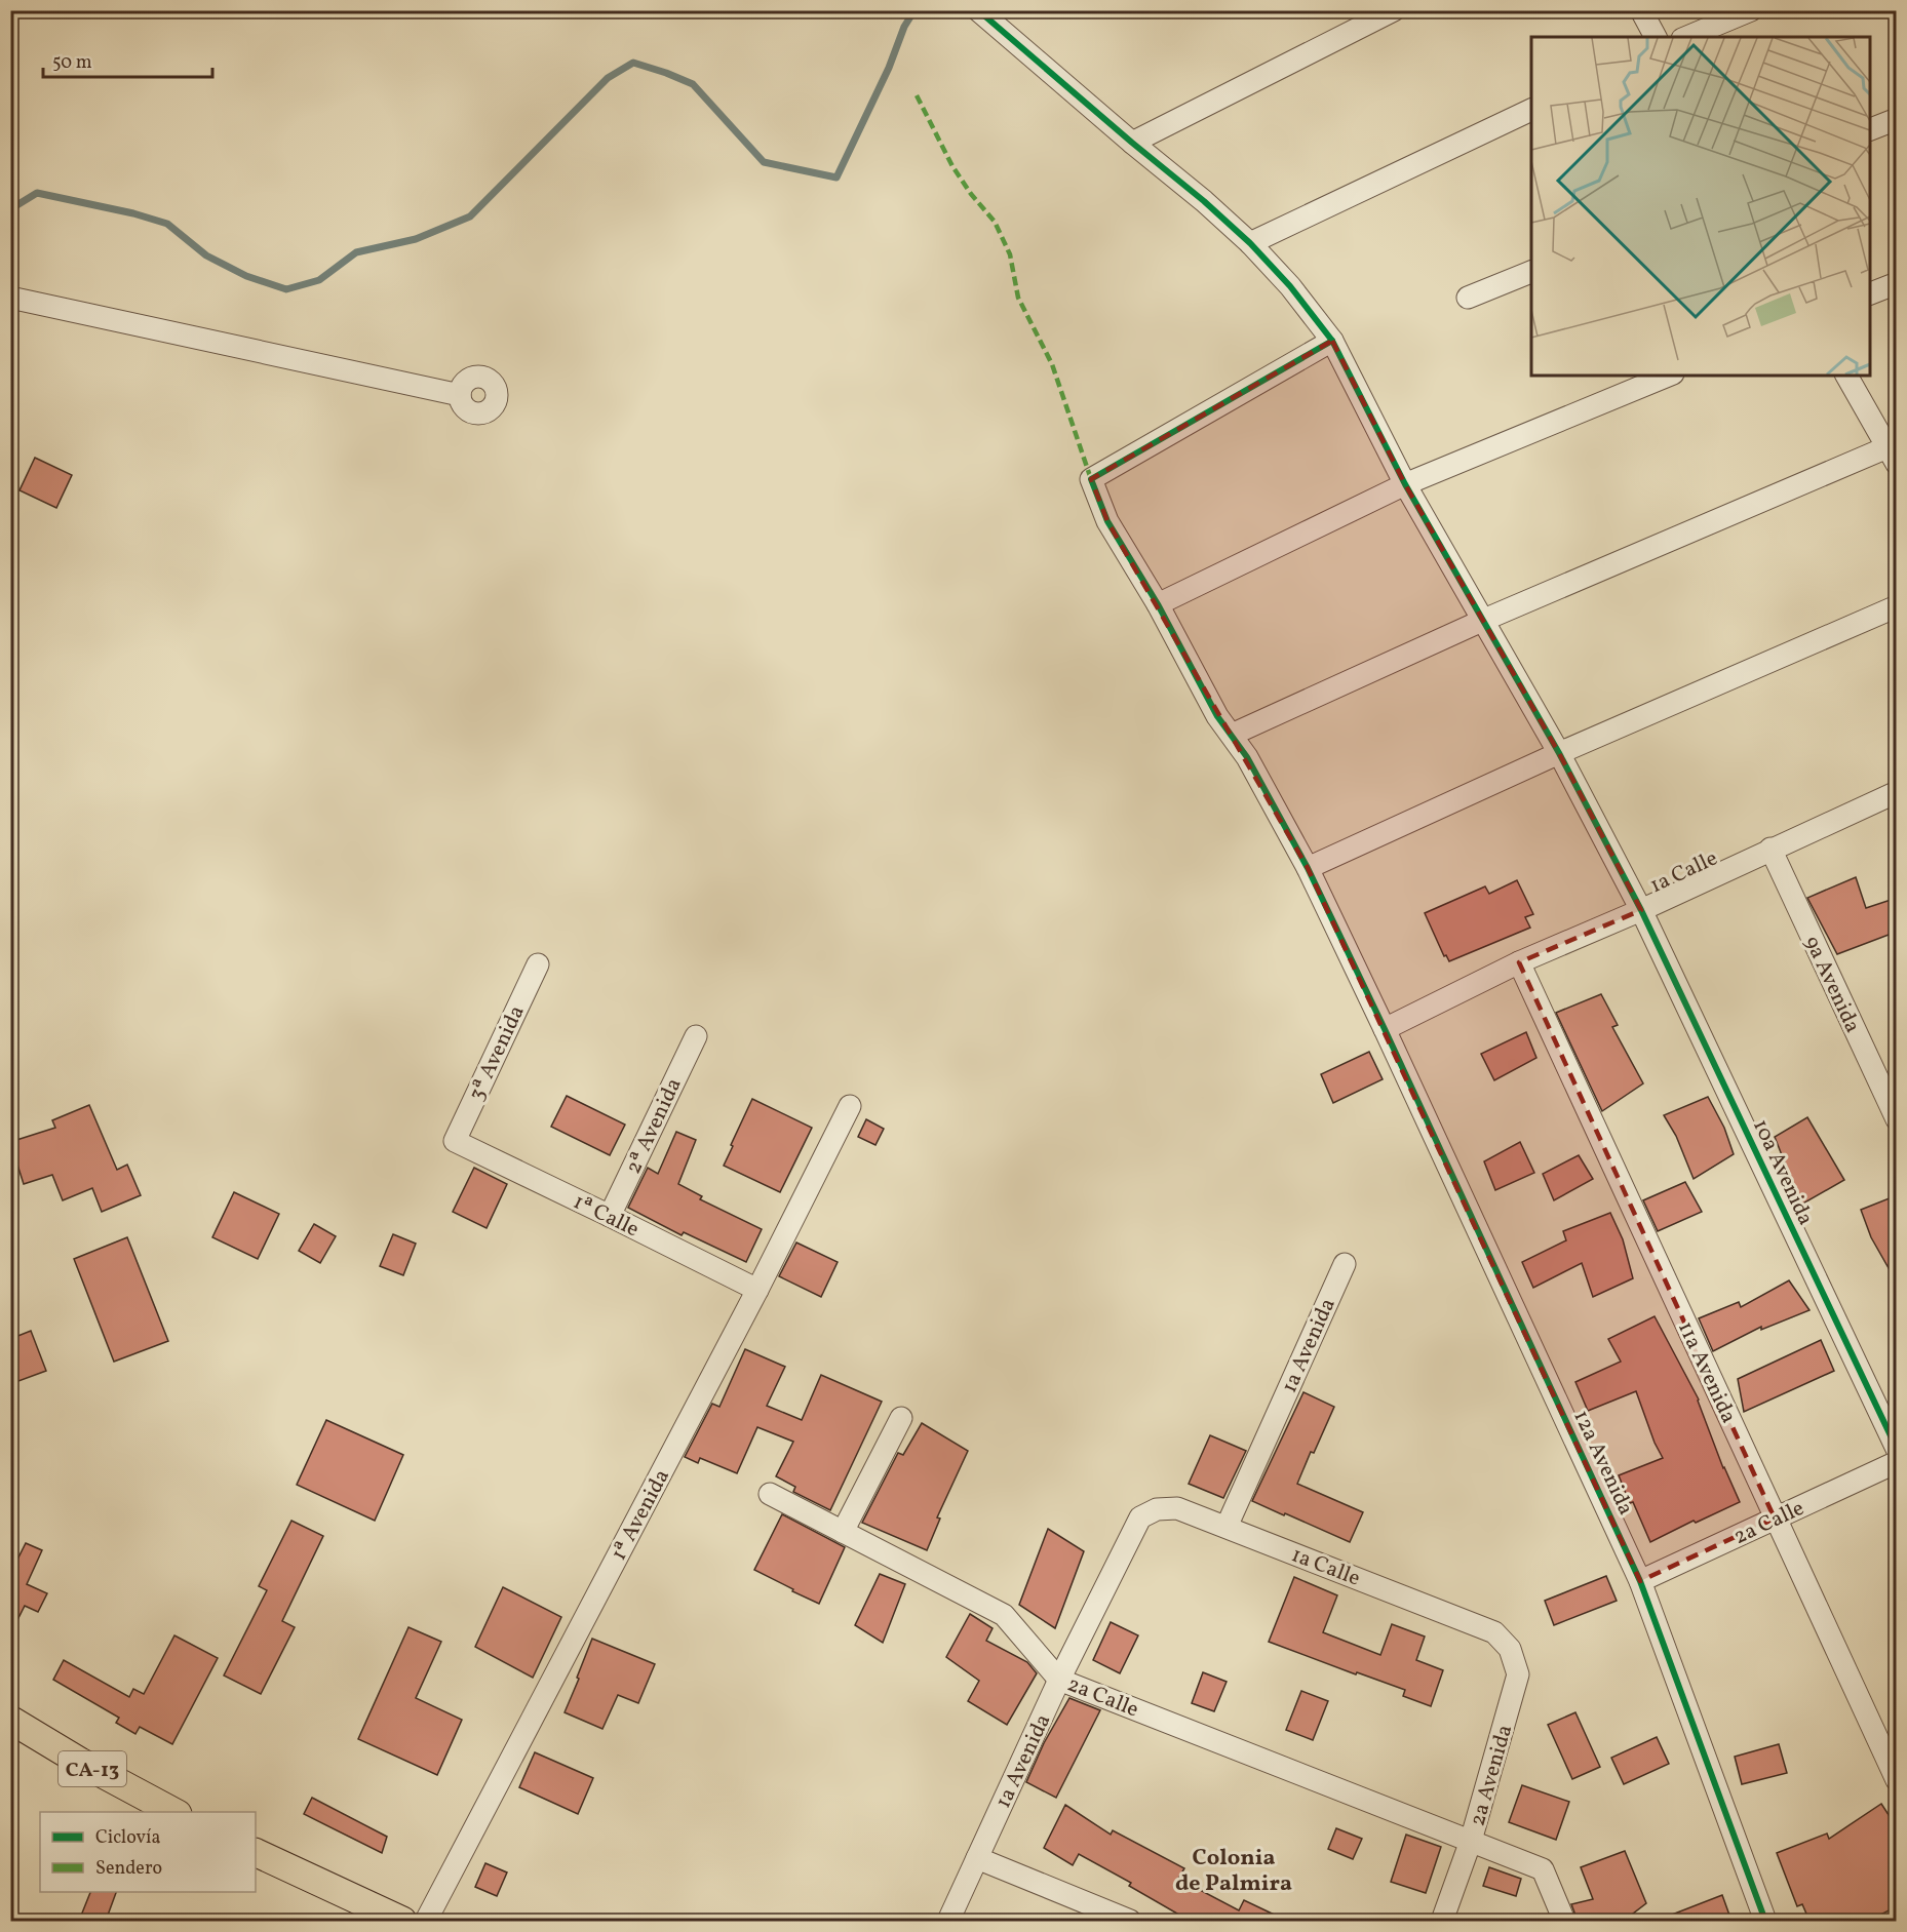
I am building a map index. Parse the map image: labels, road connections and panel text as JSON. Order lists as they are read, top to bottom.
{
  "streets": {
    "main road": ["CA-13"],
    "street": [
      "1a Calle",
      "9a Avenida",
      "3ª Avenida",
      "2ª Avenida",
      "10a Avenida",
      "1ª Calle",
      "1a Avenida",
      "11a Avenida",
      "12a Avenida",
      "1ª Avenida",
      "2a Calle",
      "2a Avenida"
    ]
  },
  "crossings": [
    ["1a Calle", "9a Avenida"],
    ["1a Calle", "10a Avenida"],
    ["1a Calle", "1a Avenida"],
    ["1a Calle", "11a Avenida"],
    ["1a Calle", "12a Avenida"],
    ["1a Calle", "2a Avenida"],
    ["3ª Avenida", "1ª Calle"],
    ["2ª Avenida", "1ª Calle"],
    ["10a Avenida", "12a Avenida"],
    ["1ª Calle", "1ª Avenida"],
    ["1a Avenida", "2a Calle"],
    ["11a Avenida", "2a Calle"],
    ["12a Avenida", "2a Calle"],
    ["2a Calle", "2a Avenida"]
  ],
  "districts": ["Colonia de Palmira"],
  "legend": ["Ciclovía", "Sendero"],
  "scale_bar": "50 m"
}
